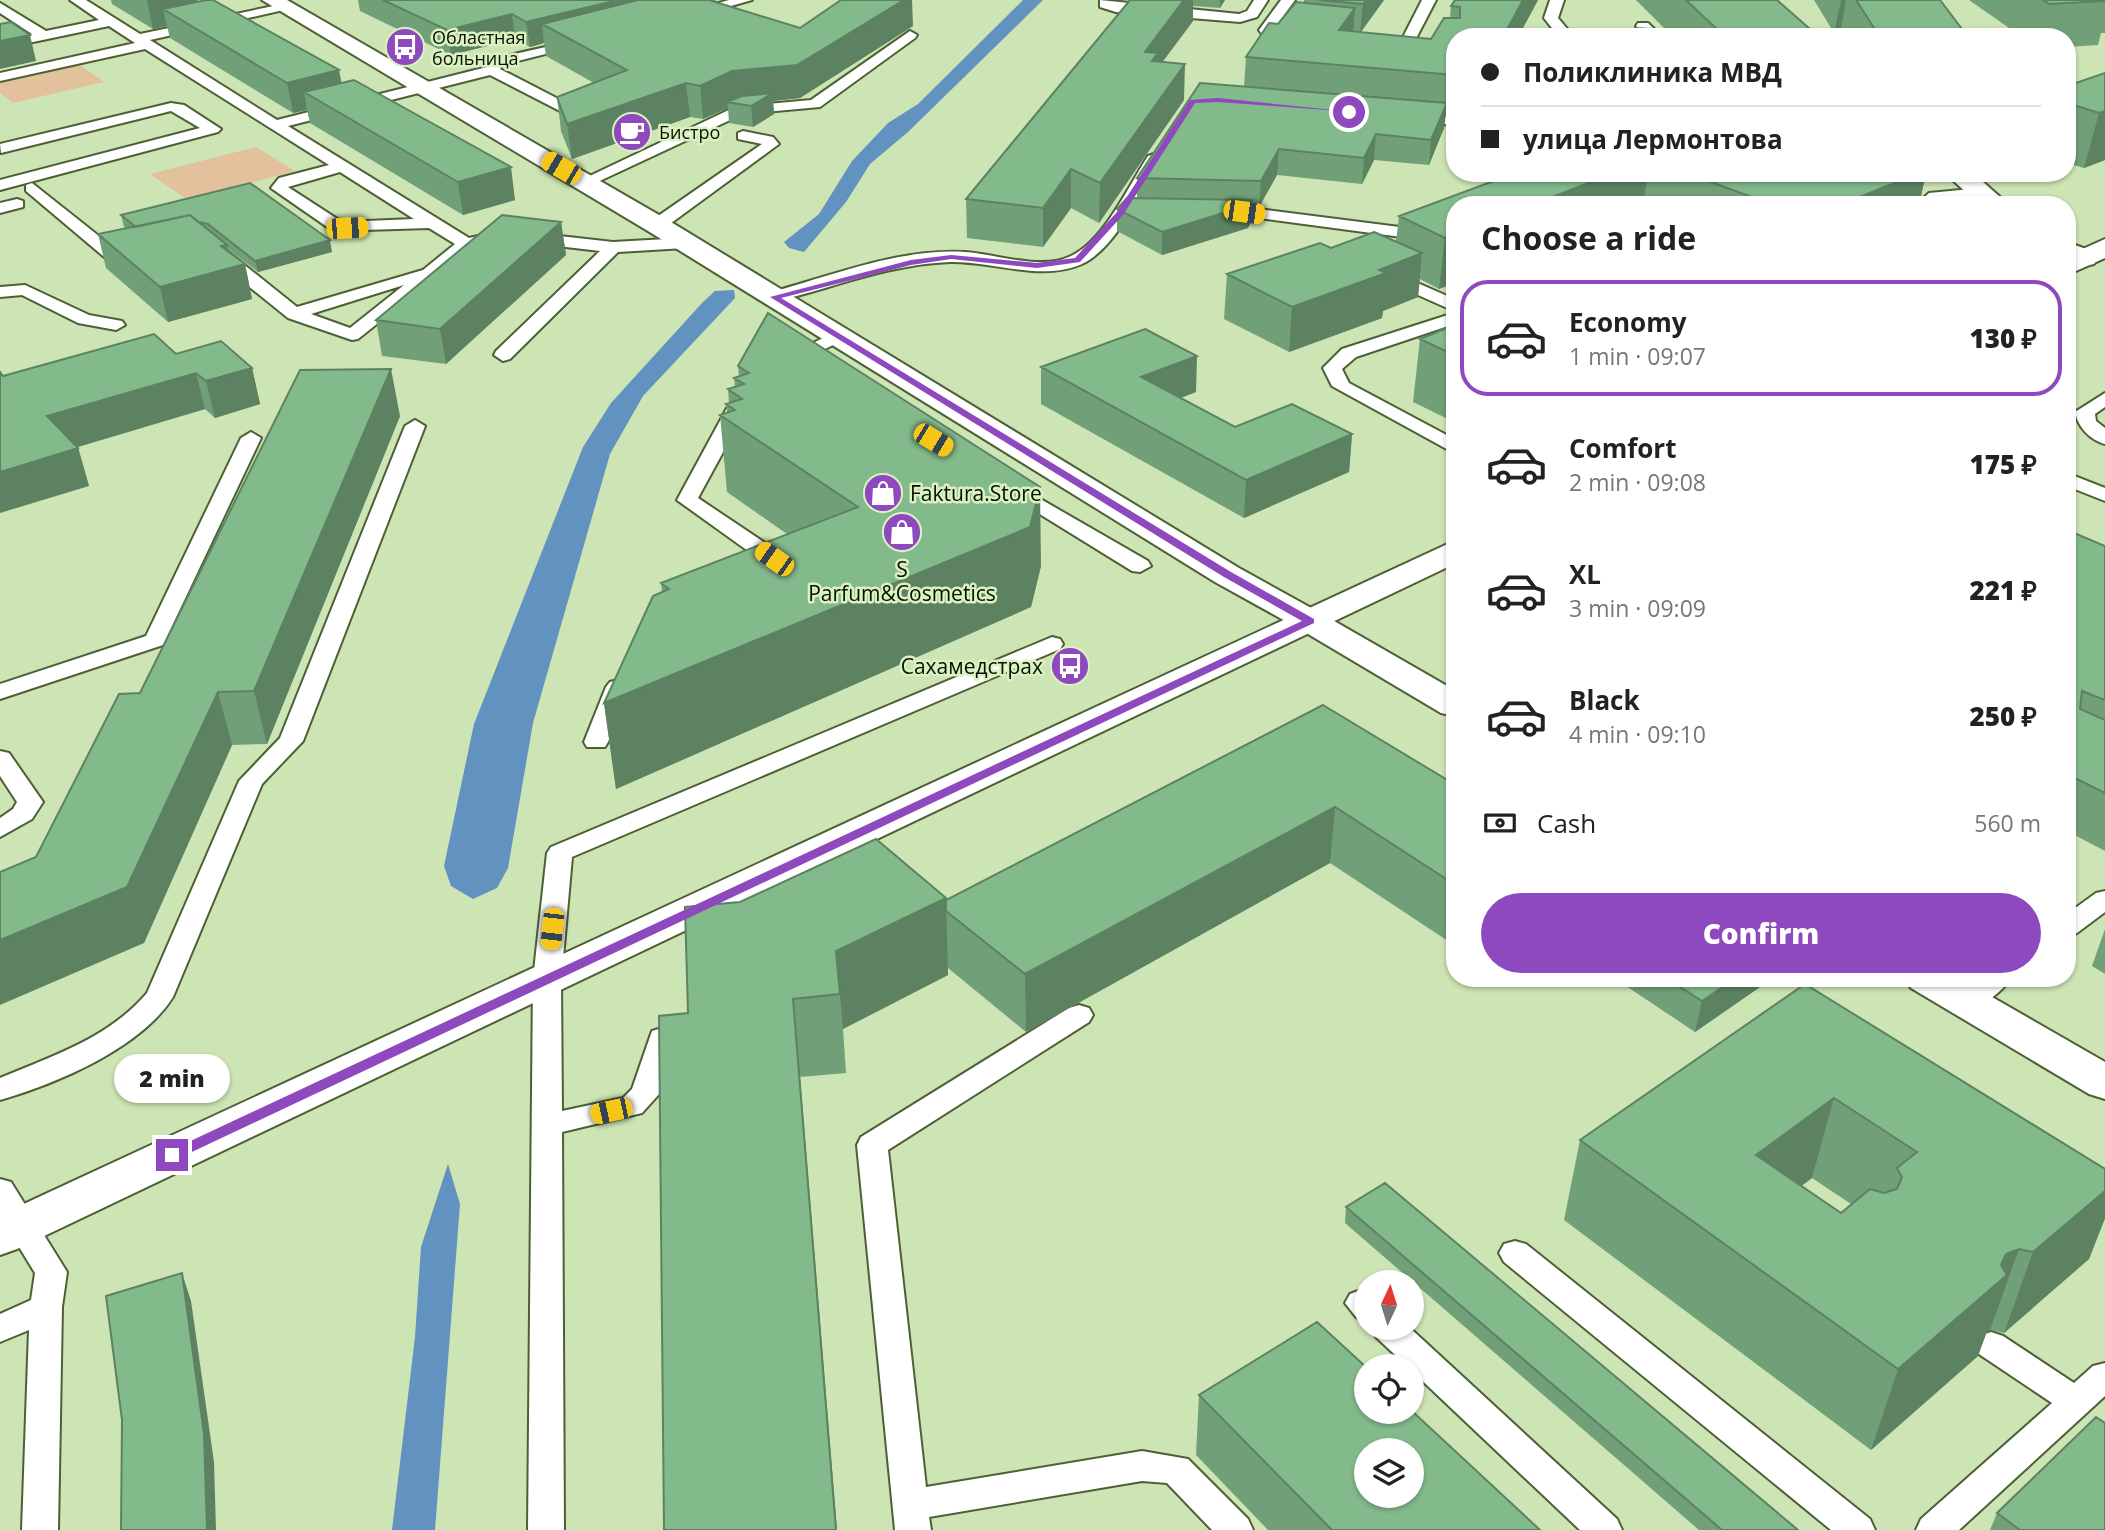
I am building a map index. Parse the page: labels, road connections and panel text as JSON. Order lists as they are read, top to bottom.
{
  "places": {
    "bus stop": ["Областная больница", "Сахамедстрах"],
    "cafe": ["Бистро"],
    "shop": ["Faktura.Store", "S Parfum&Cosmetics"]
  },
  "north": "top",
  "page": {
    "banner": ["Поликлиника МВД", "улица Лермонтова"],
    "heading": "Choose a ride",
    "list": [
      {
        "name": "Economy",
        "note": "1 min · 09:07",
        "value": "130 ₽"
      },
      {
        "name": "Comfort",
        "note": "2 min · 09:08",
        "value": "175 ₽"
      },
      {
        "name": "XL",
        "note": "3 min · 09:09",
        "value": "221 ₽"
      },
      {
        "name": "Black",
        "note": "4 min · 09:10",
        "value": "250 ₽"
      }
    ],
    "pay": ["Cash", "560 m"],
    "buttons": "Confirm",
    "bubble": "2 min"
  }
}
